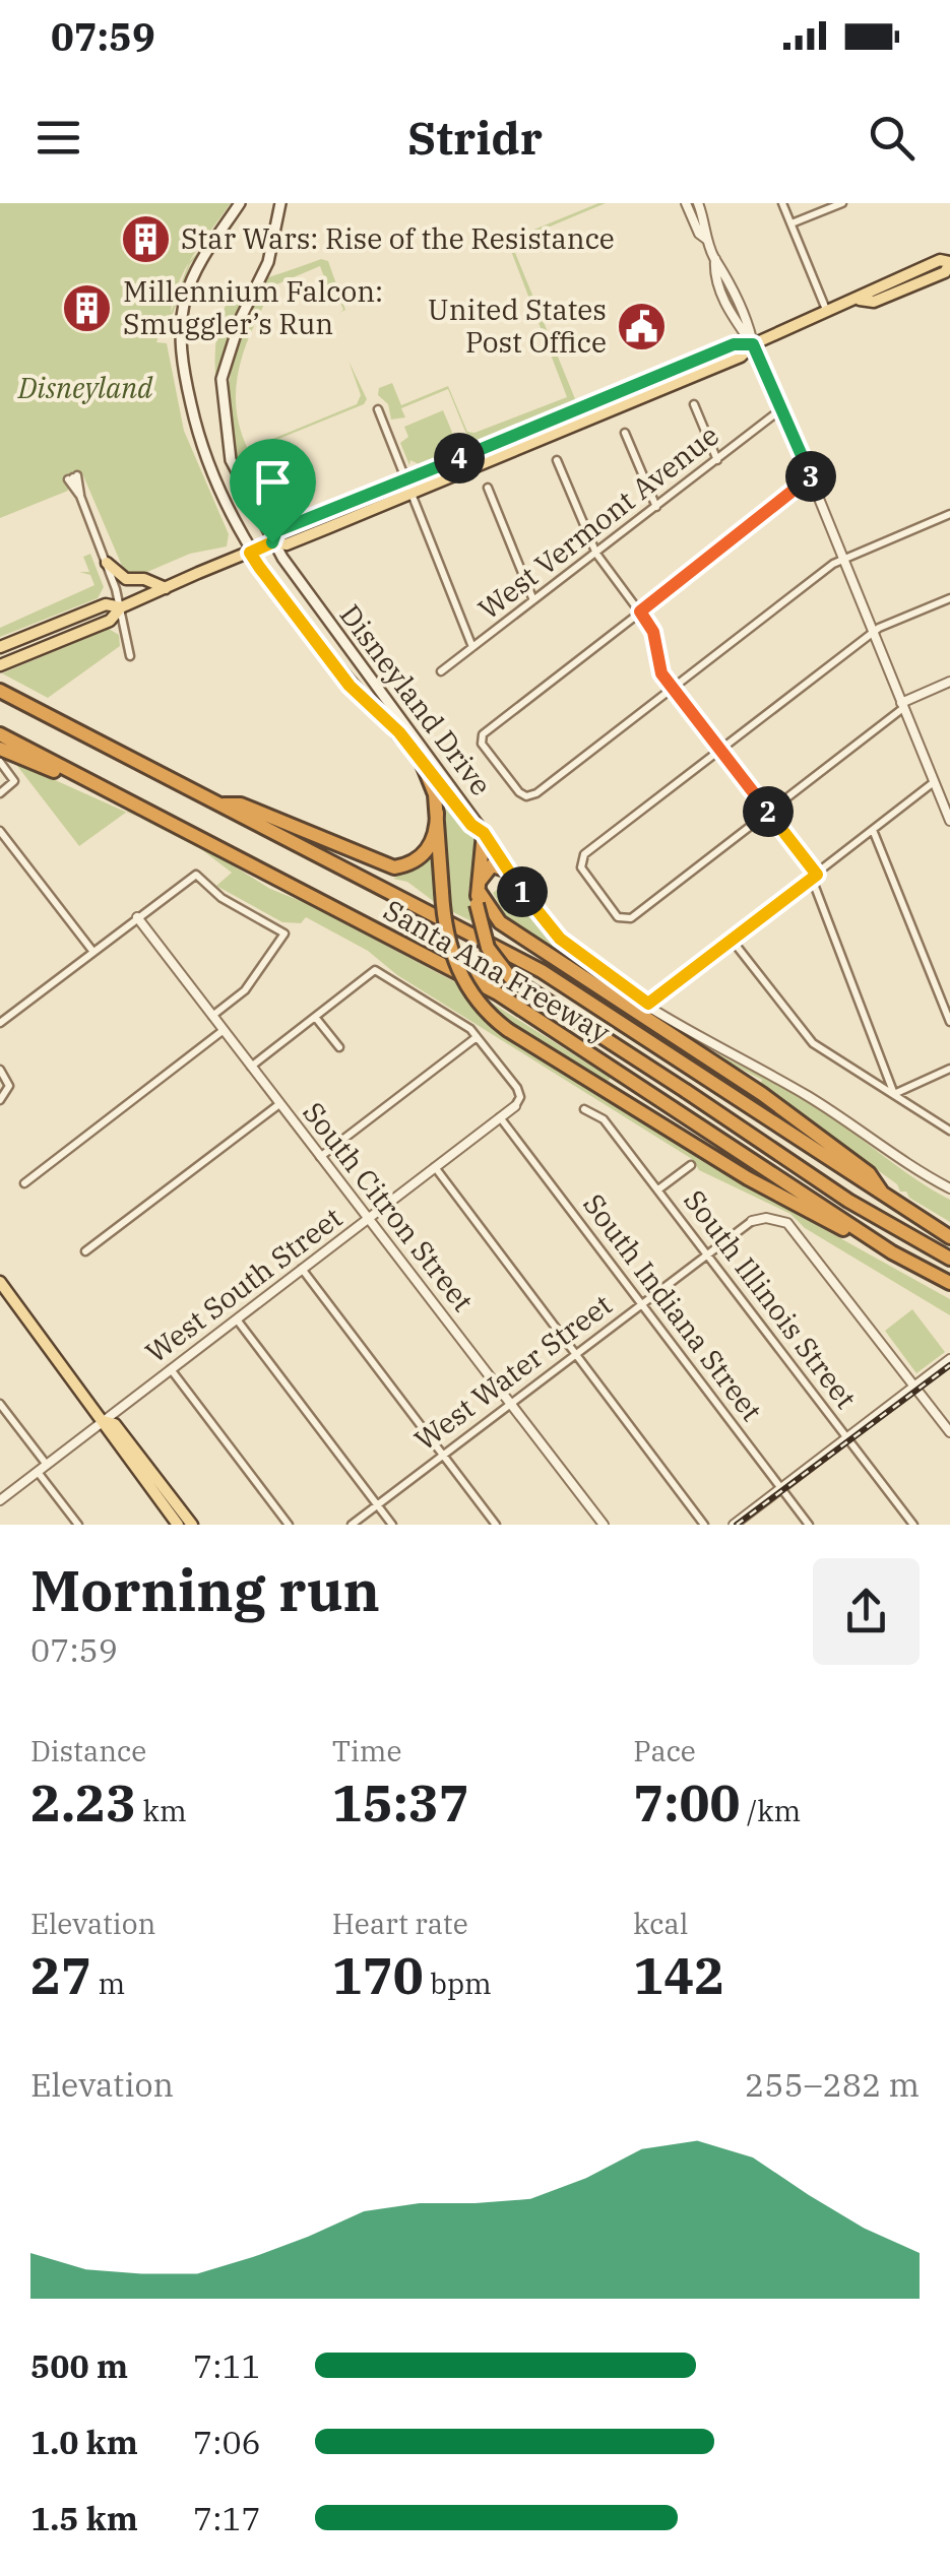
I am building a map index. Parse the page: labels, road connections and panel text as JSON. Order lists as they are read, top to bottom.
{
  "streets": {
    "highway": ["Santa Ana Freeway"],
    "main road": ["Disneyland Drive"],
    "street": [
      "West Vermont Avenue",
      "South Citron Street",
      "West South Street",
      "South Illinois Street",
      "South Indiana Street",
      "West Water Street"
    ]
  },
  "crossings": [
    ["South Citron Street", "West South Street"],
    ["South Citron Street", "West Water Street"],
    ["West South Street", "South Indiana Street"],
    ["South Illinois Street", "West Water Street"],
    ["South Indiana Street", "West Water Street"]
  ],
  "parks": ["Disneyland"],
  "places": {
    "building": ["Star Wars: Rise of the Resistance", "Millennium Falcon: Smuggler’s Run"],
    "public building": ["United States Post Office"]
  },
  "page": {
    "status": "07:59",
    "header": "Stridr",
    "pins": [
      "4",
      "3",
      "2",
      "1"
    ],
    "heading": ["Morning run", "07:59"],
    "stats": [
      ["Distance", "2.23 km"],
      ["Time", "15:37"],
      ["Pace", "7:00 /km"],
      ["Elevation", "27 m"],
      ["Heart rate", "170 bpm"],
      ["kcal", "142"]
    ],
    "chart": ["Elevation", "255–282 m"],
    "list": [
      {
        "name": "500 m",
        "note": "7:11"
      },
      {
        "name": "1.0 km",
        "note": "7:06"
      },
      {
        "name": "1.5 km",
        "note": "7:17"
      }
    ]
  }
}
